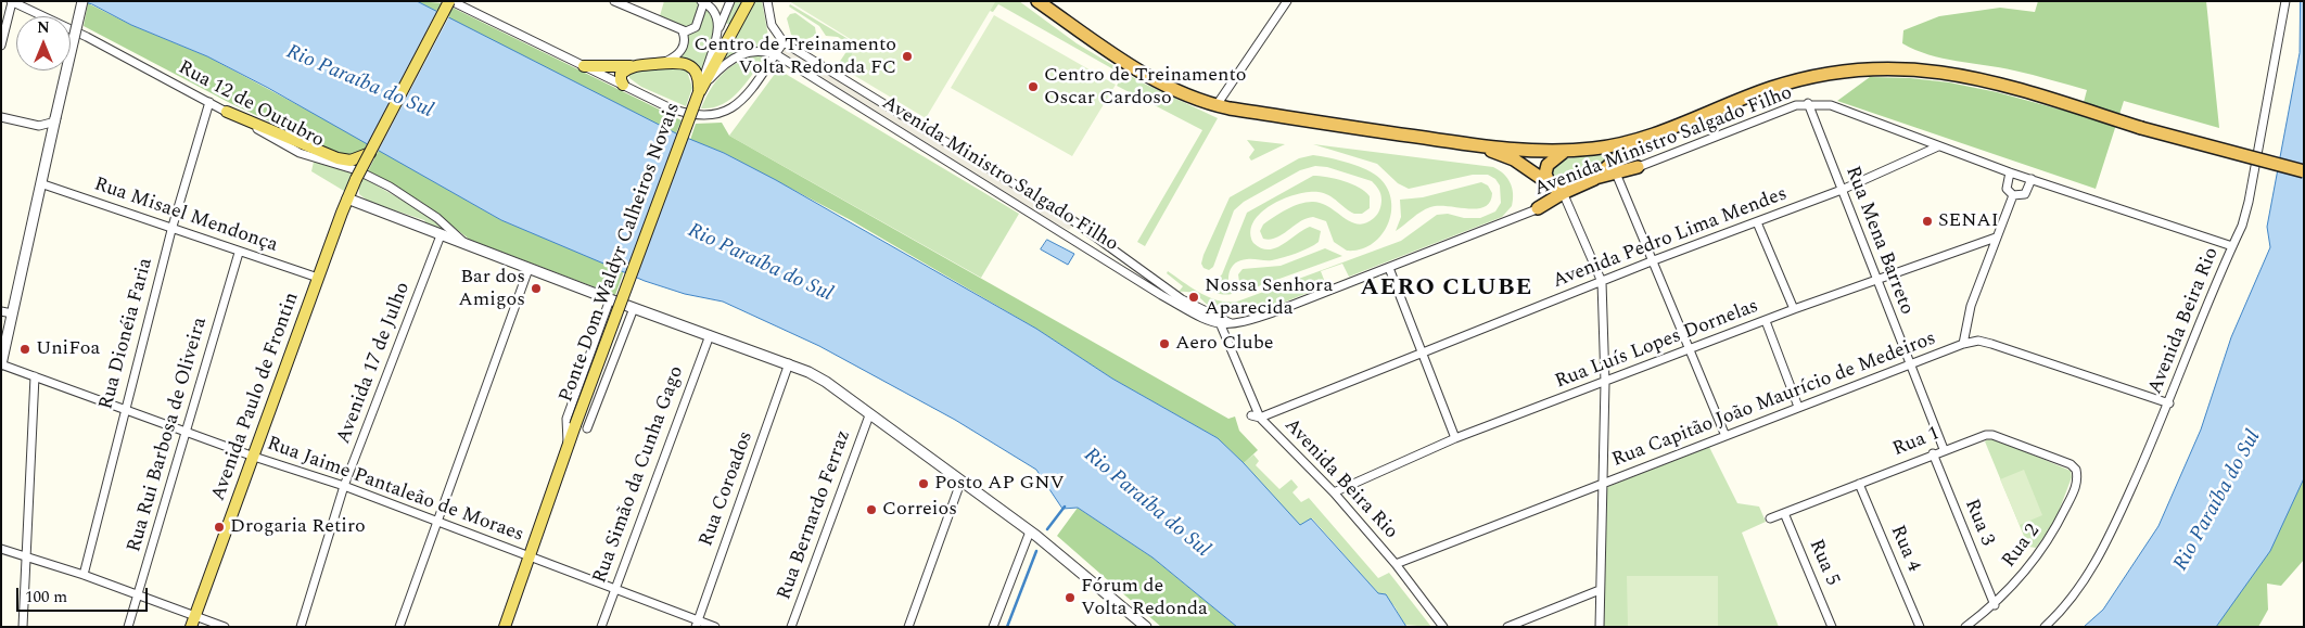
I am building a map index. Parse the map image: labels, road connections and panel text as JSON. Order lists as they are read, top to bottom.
{
  "streets": {
    "main road": ["Ponte Dom Waldyr Calheiros Novais", "Avenida Paulo de Frontin"],
    "street": [
      "Rua 12 de Outubro",
      "Avenida Ministro Salgado Filho",
      "Rua Misael Mendonça",
      "Avenida Pedro Lima Mendes",
      "Rua Mena Barreto",
      "Avenida Beira Rio",
      "Rua Dionéia Faria",
      "Rua Luís Lopes Dornelas",
      "Avenida 17 de Julho",
      "Rua Capitão João Maurício de Medeiros",
      "Rua Rui Barbosa de Oliveira",
      "Rua 1",
      "Rua Simão da Cunha Gago",
      "Rua Coroados",
      "Rua Jaime Pantaleão de Moraes",
      "Rua Bernardo Ferraz",
      "Rua 3",
      "Rua 2",
      "Rua 4",
      "Rua 5"
    ]
  },
  "crossings": [
    ["Rua 12 de Outubro", "Rua Dionéia Faria"],
    ["Avenida Ministro Salgado Filho", "Avenida Pedro Lima Mendes"],
    ["Avenida Ministro Salgado Filho", "Rua Mena Barreto"],
    ["Avenida Ministro Salgado Filho", "Ponte Dom Waldyr Calheiros Novais"],
    ["Avenida Ministro Salgado Filho", "Avenida Beira Rio"],
    ["Rua Misael Mendonça", "Rua Dionéia Faria"],
    ["Rua Misael Mendonça", "Avenida Paulo de Frontin"],
    ["Rua Misael Mendonça", "Rua Rui Barbosa de Oliveira"],
    ["Avenida Pedro Lima Mendes", "Rua Mena Barreto"],
    ["Avenida Pedro Lima Mendes", "Avenida Beira Rio"],
    ["Rua Mena Barreto", "Rua Luís Lopes Dornelas"],
    ["Rua Mena Barreto", "Rua Capitão João Maurício de Medeiros"],
    ["Rua Mena Barreto", "Rua 1"],
    ["Ponte Dom Waldyr Calheiros Novais", "Rua Jaime Pantaleão de Moraes"],
    ["Avenida Beira Rio", "Rua Luís Lopes Dornelas"],
    ["Avenida Beira Rio", "Rua Capitão João Maurício de Medeiros"],
    ["Rua Dionéia Faria", "Rua Jaime Pantaleão de Moraes"],
    ["Avenida 17 de Julho", "Rua Jaime Pantaleão de Moraes"],
    ["Avenida Paulo de Frontin", "Rua Jaime Pantaleão de Moraes"],
    ["Rua Rui Barbosa de Oliveira", "Rua Jaime Pantaleão de Moraes"],
    ["Rua 1", "Rua 3"],
    ["Rua 1", "Rua 2"],
    ["Rua 1", "Rua 4"],
    ["Rua 1", "Rua 5"],
    ["Rua Simão da Cunha Gago", "Rua Jaime Pantaleão de Moraes"],
    ["Rua Coroados", "Rua Jaime Pantaleão de Moraes"],
    ["Rua 3", "Rua 2"]
  ],
  "districts": ["AERO CLUBE"],
  "water": ["Rio Paraíba do Sul"],
  "places": [
    "Centro de Treinamento Volta Redonda FC",
    "Centro de Treinamento Oscar Cardoso",
    "SENAI",
    "Bar dos Amigos",
    "Nossa Senhora Aparecida",
    "Aero Clube",
    "UniFoa",
    "Posto AP GNV",
    "Correios",
    "Drogaria Retiro",
    "Fórum de Volta Redonda"
  ],
  "scale_bar": "100 m",
  "north": "top"
}
